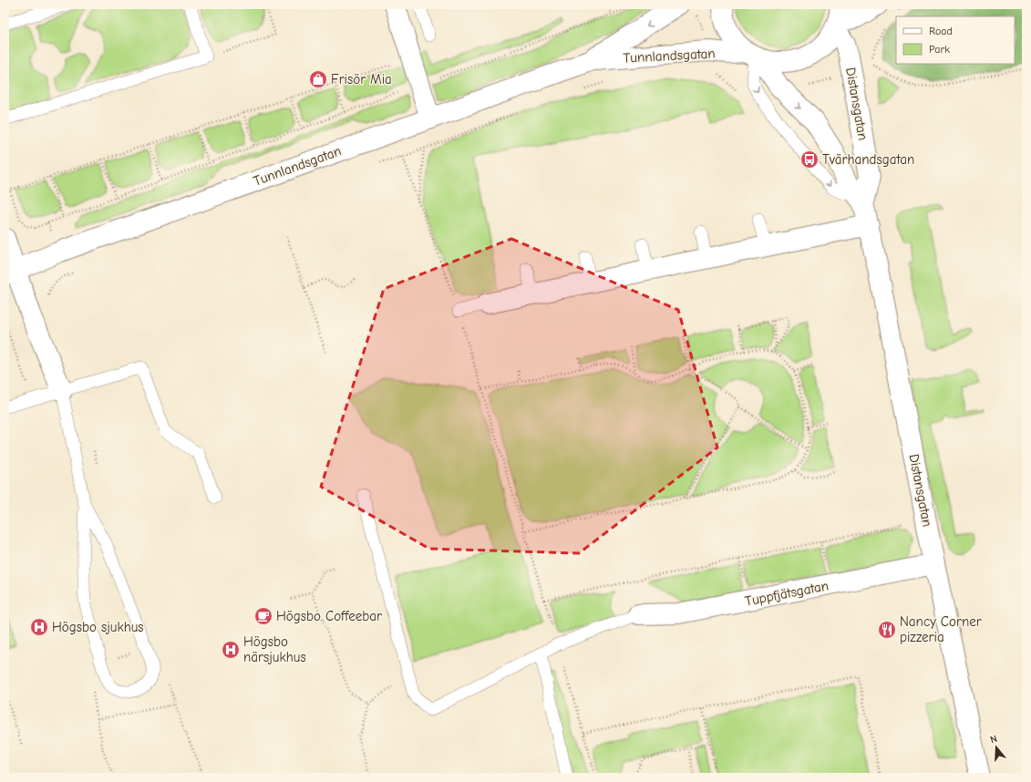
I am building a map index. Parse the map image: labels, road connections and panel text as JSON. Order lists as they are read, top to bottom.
{
  "streets": {
    "street": ["Tunnlandsgatan", "Distansgatan", "Tuppfjätsgatan"]
  },
  "crossings": [
    ["Tunnlandsgatan", "Distansgatan"],
    ["Distansgatan", "Tuppfjätsgatan"]
  ],
  "places": {
    "shop": ["Frisör Mia"],
    "bus stop": ["Tvärhandsgatan"],
    "cafe": ["Högsbo Coffeebar"],
    "hospital": ["Högsbo sjukhus", "Högsbo närsjukhus"],
    "restaurant": ["Nancy Corner pizzeria"]
  },
  "legend": ["Road", "Park"],
  "north": "top"
}
